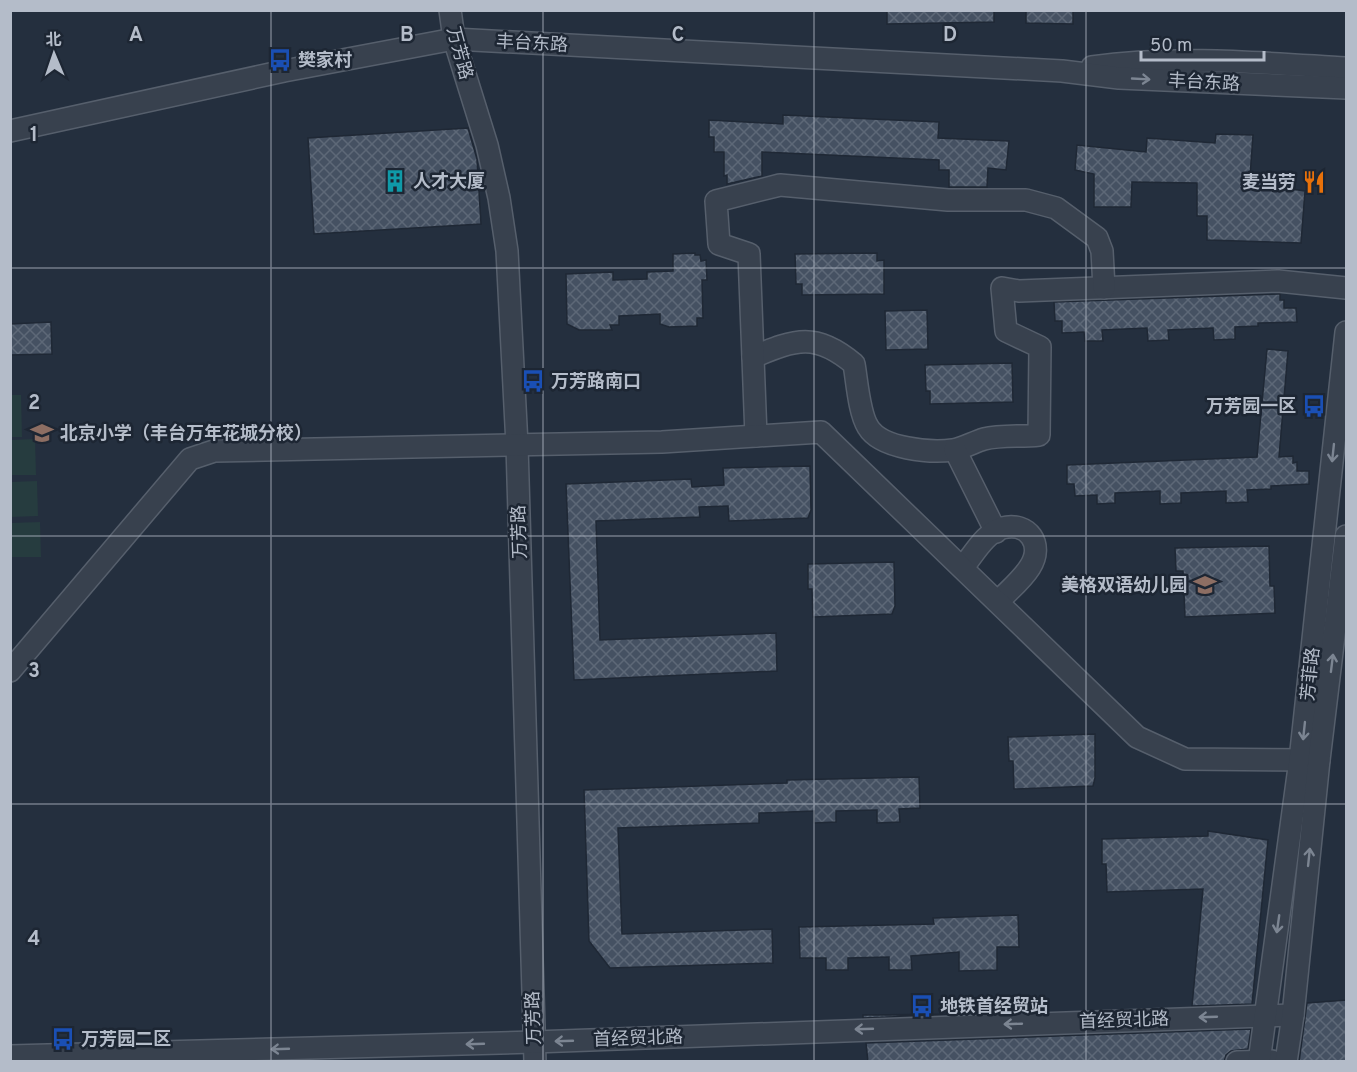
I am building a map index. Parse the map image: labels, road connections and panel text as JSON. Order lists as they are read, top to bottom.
{
  "streets": {
    "street": [
      "丰台东路",
      "万芳路",
      "芳菲路",
      "首经贸北路"
    ]
  },
  "crossings": [
    ["丰台东路", "万芳路"],
    ["万芳路", "首经贸北路"],
    ["芳菲路", "首经贸北路"]
  ],
  "one_way": ["首经贸北路"],
  "places": {
    "bus stop": [
      "樊家村",
      "万芳路南口",
      "万芳园一区",
      "地铁首经贸站",
      "万芳园二区"
    ],
    "building": ["人才大厦"],
    "restaurant": ["麦当劳"],
    "school or university": ["北京小学（丰台万年花城分校）", "美格双语幼儿园"]
  },
  "scale_bar": "50 m",
  "north": "top",
  "grid": {
    "columns": [
      "A",
      "B",
      "C",
      "D"
    ],
    "rows": [
      "1",
      "2",
      "3",
      "4"
    ]
  }
}
